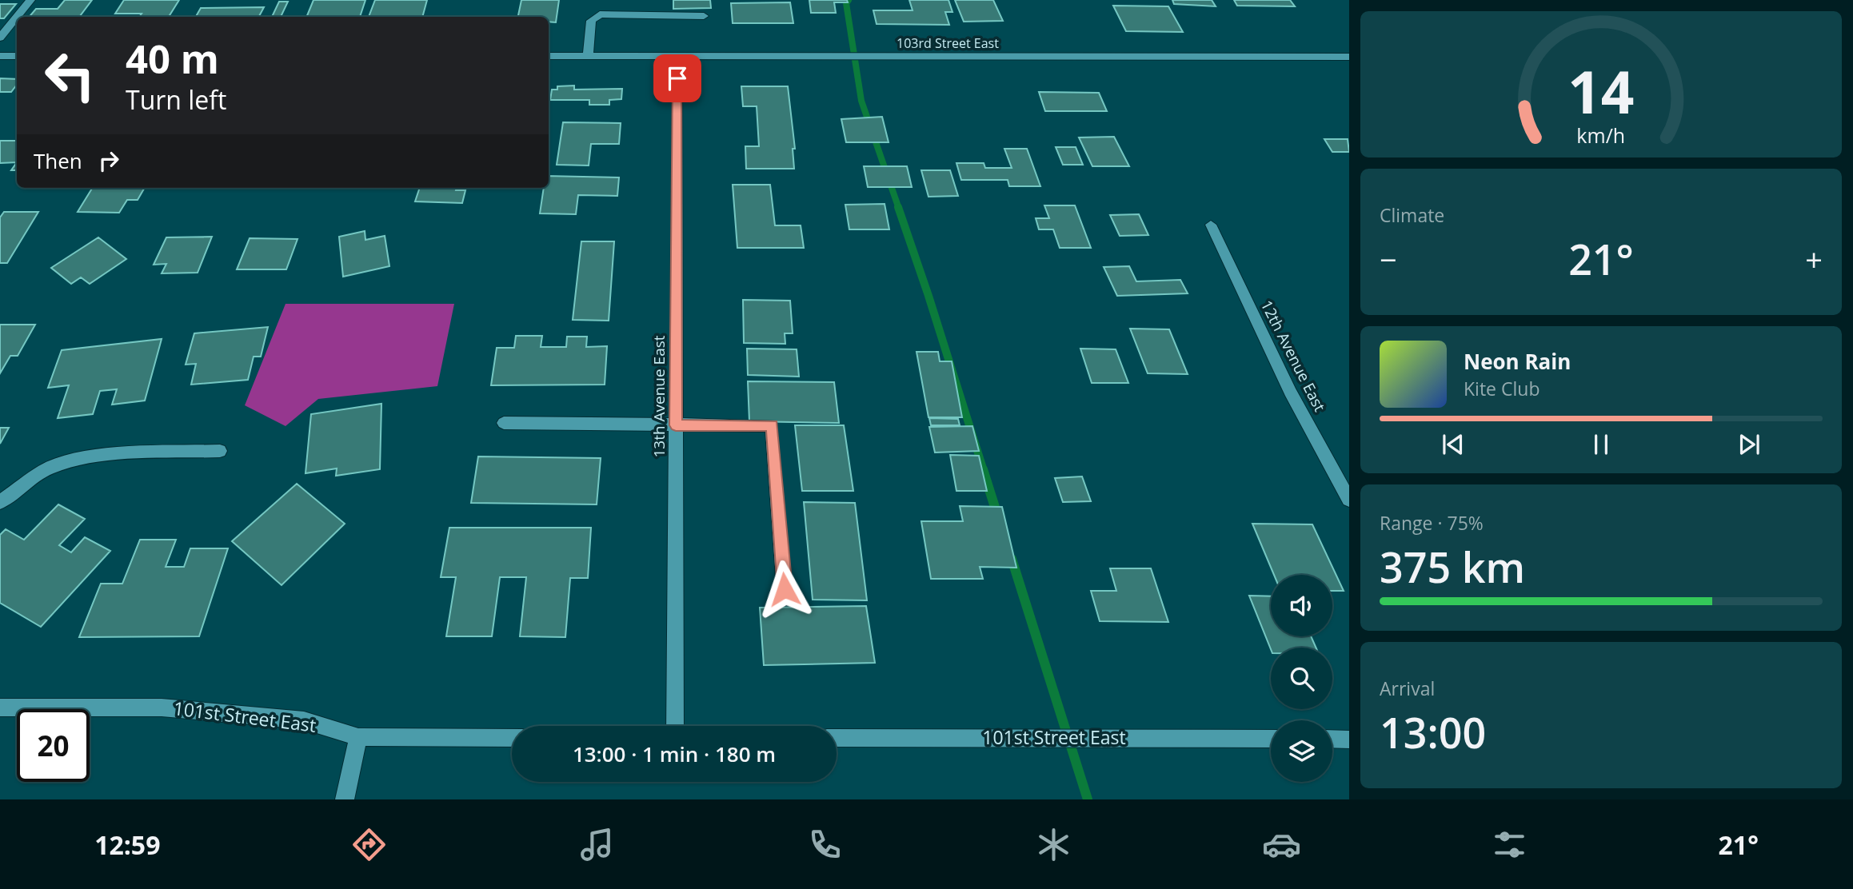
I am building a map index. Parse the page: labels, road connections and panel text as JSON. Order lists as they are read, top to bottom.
{
  "streets": {
    "street": [
      "103rd Street East",
      "12th Avenue East",
      "13th Avenue East",
      "101st Street East"
    ]
  },
  "crossings": [
    ["103rd Street East", "13th Avenue East"]
  ],
  "page": {
    "turn": ["40 m", "Turn left"],
    "then": "Then",
    "tile": [
      "Climate",
      ["Range · 75%", "375 km"],
      ["Arrival", "13:00"]
    ],
    "heat": ["−", "21°", "+"],
    "song": ["Neon Rain", "Kite Club"],
    "limit": "20",
    "trip": "13:00 · 1 min · 180 m",
    "tabs": ["12:59", "21°"],
    "gauge": ["14", "km/h"]
  }
}
